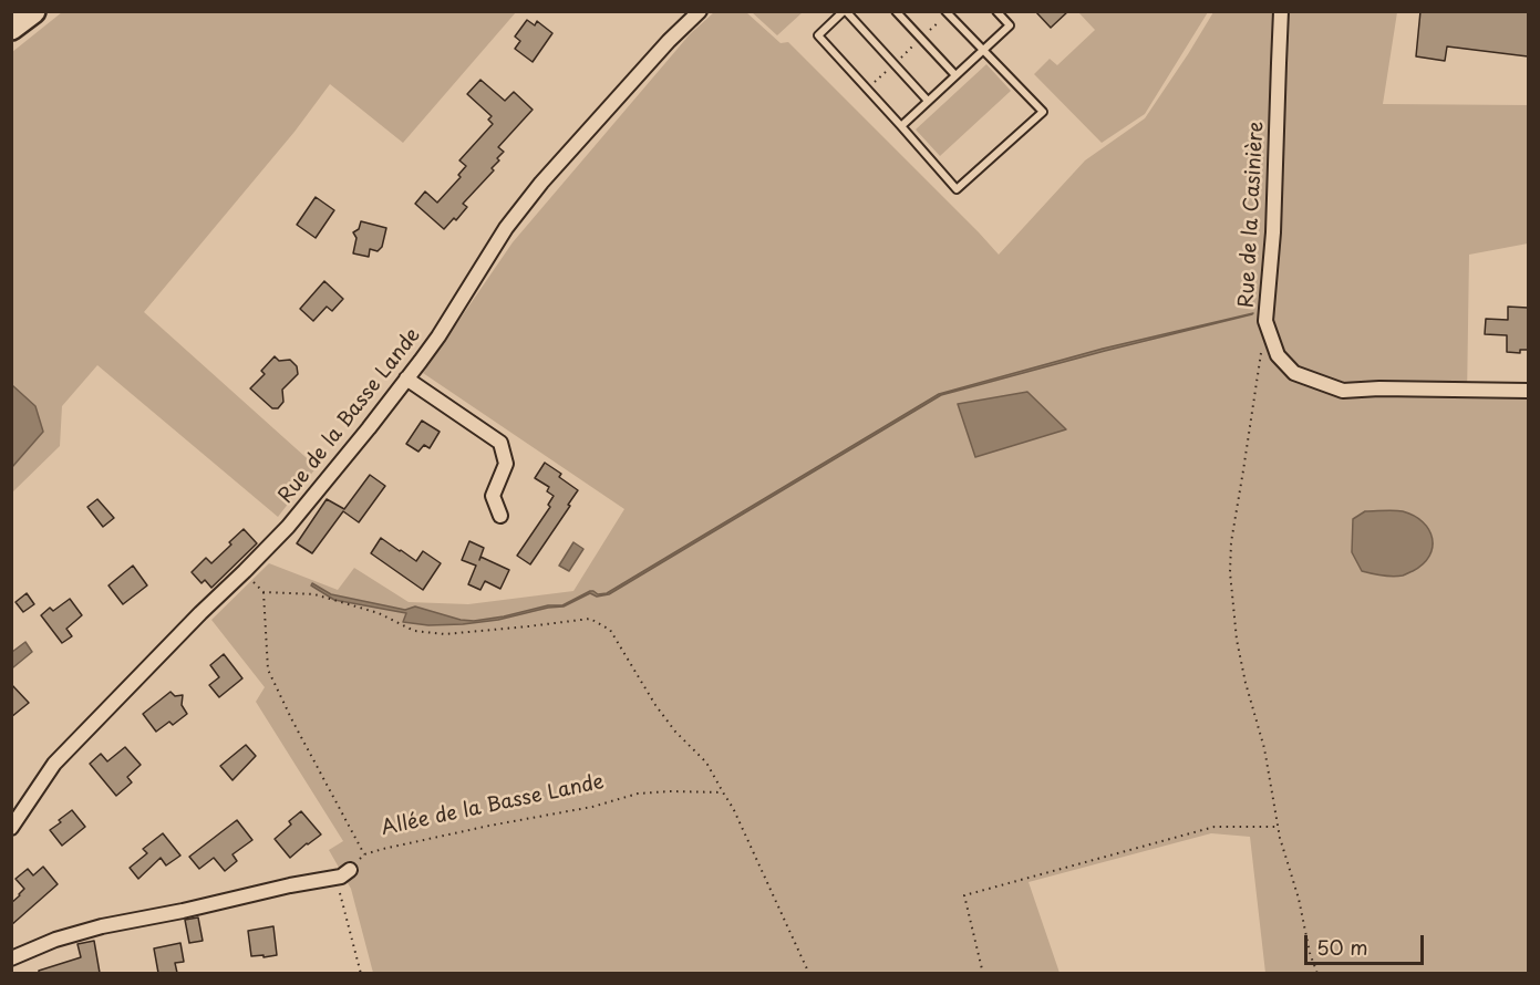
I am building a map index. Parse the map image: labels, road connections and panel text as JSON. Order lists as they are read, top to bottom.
{
  "streets": {
    "street": ["Rue de la Casinière", "Rue de la Basse Lande"],
    "path": ["Allée de la Basse Lande"]
  },
  "scale_bar": "50 m"
}
